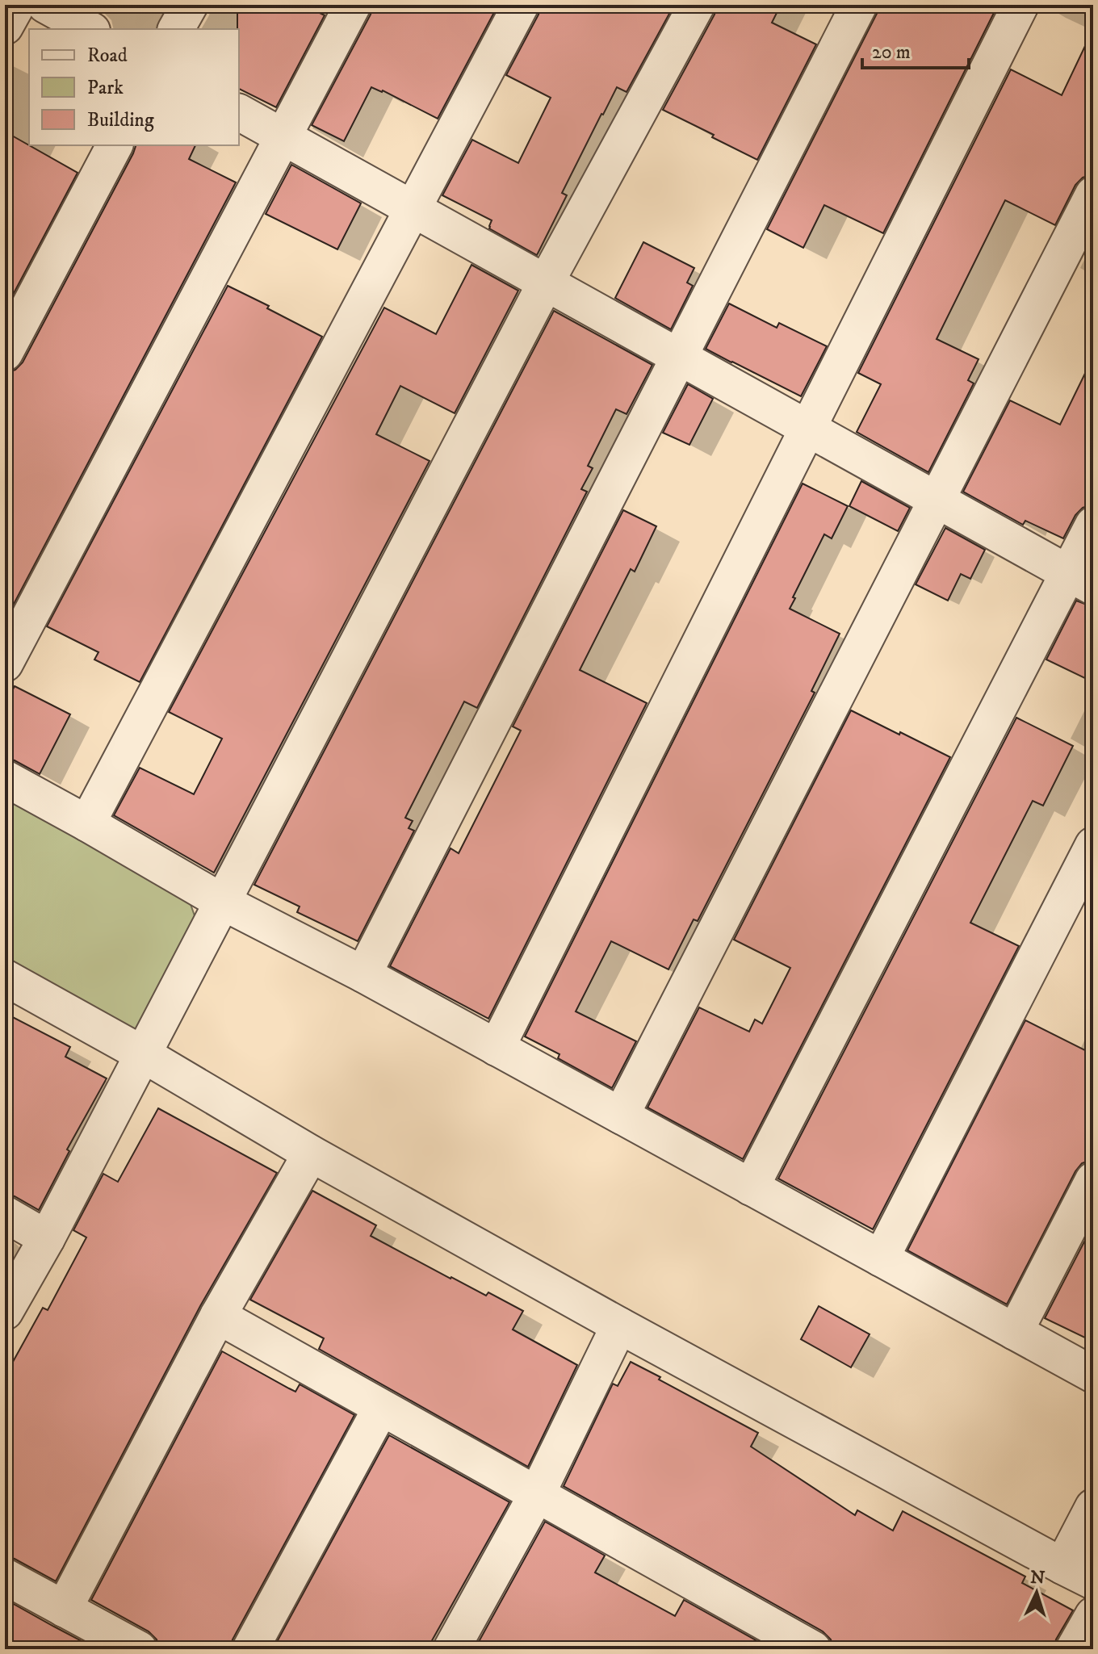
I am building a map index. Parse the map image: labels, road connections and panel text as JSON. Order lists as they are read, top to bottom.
{
  "legend": ["Road", "Park", "Building"],
  "scale_bar": "20 m",
  "north": "top"
}
